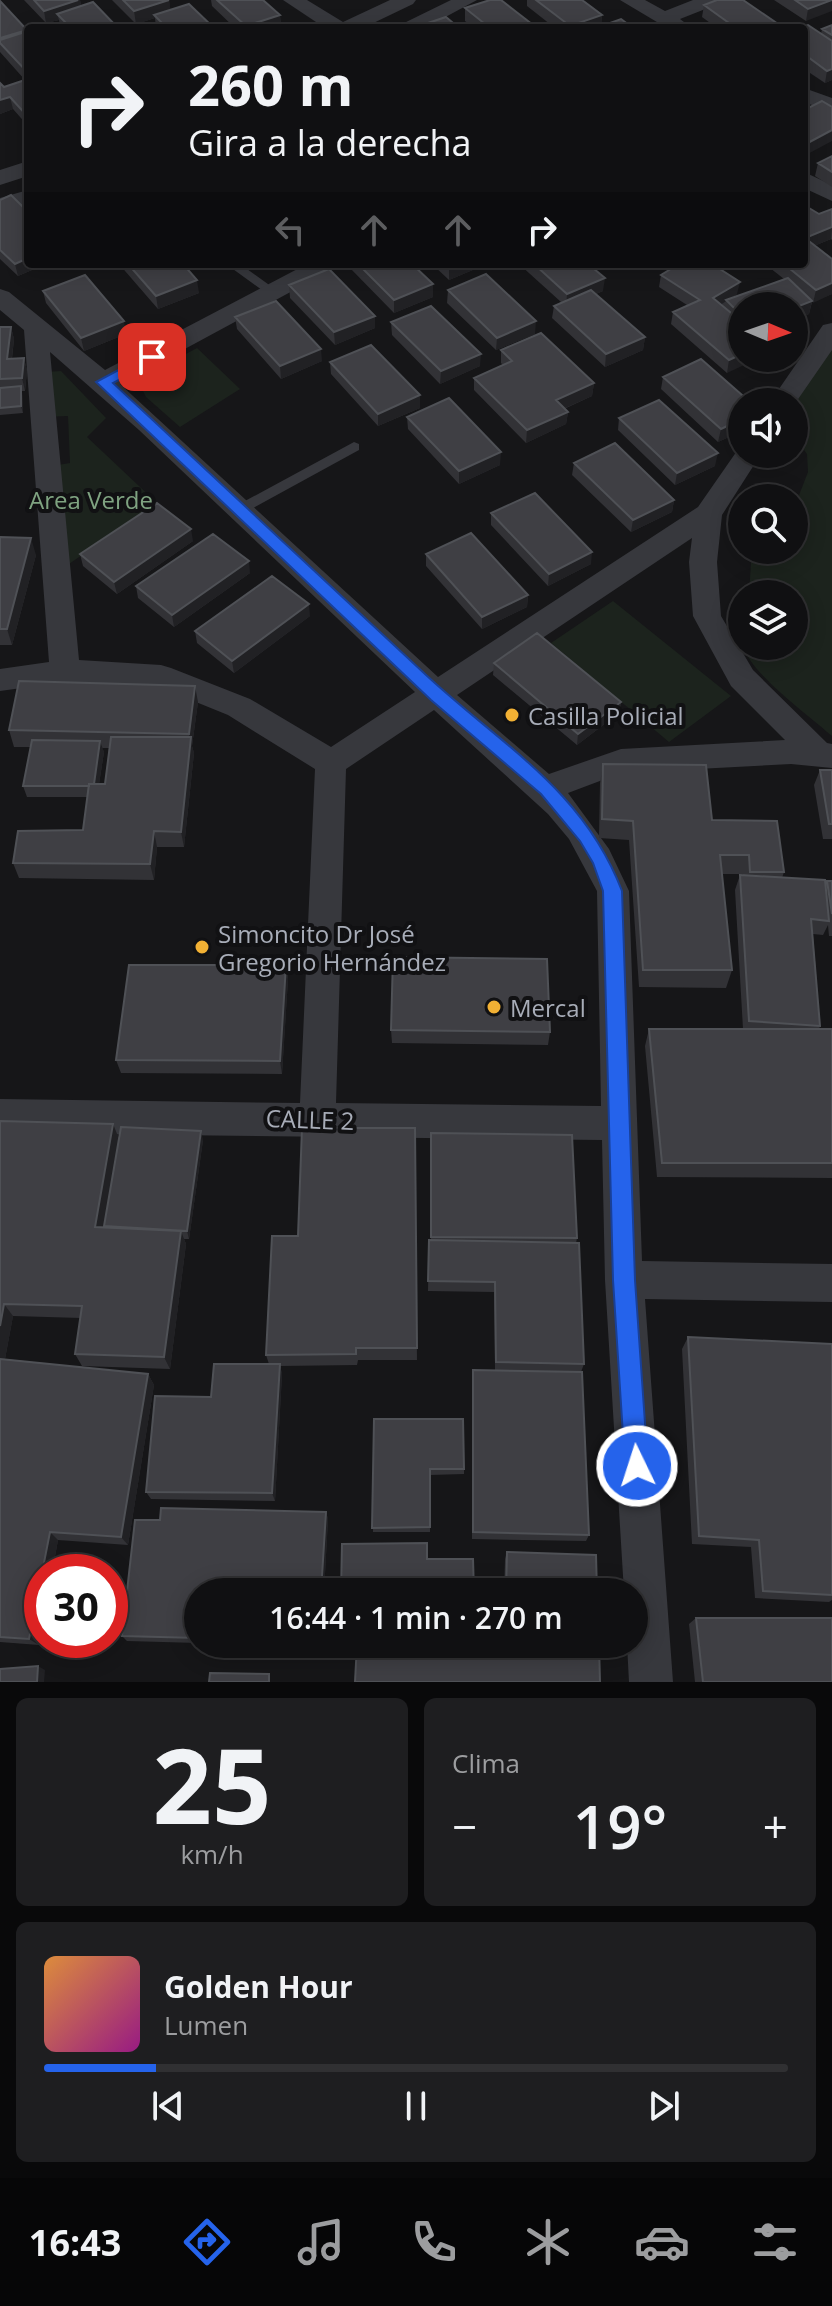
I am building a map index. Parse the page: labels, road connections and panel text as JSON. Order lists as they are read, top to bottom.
{
  "streets": {
    "street": ["CALLE 2"]
  },
  "parks": ["Area Verde"],
  "places": ["Casilla Policial", "Simoncito Dr José Gregorio Hernández", "Mercal"],
  "north": "right",
  "page": {
    "turn": ["260 m", "Gira a la derecha"],
    "limit": "30",
    "trip": "16:44 · 1 min · 270 m",
    "tile": [
      ["25", "km/h"],
      "Clima"
    ],
    "heat": ["−", "19°", "+"],
    "song": ["Golden Hour", "Lumen"],
    "tabs": "16:43"
  }
}
